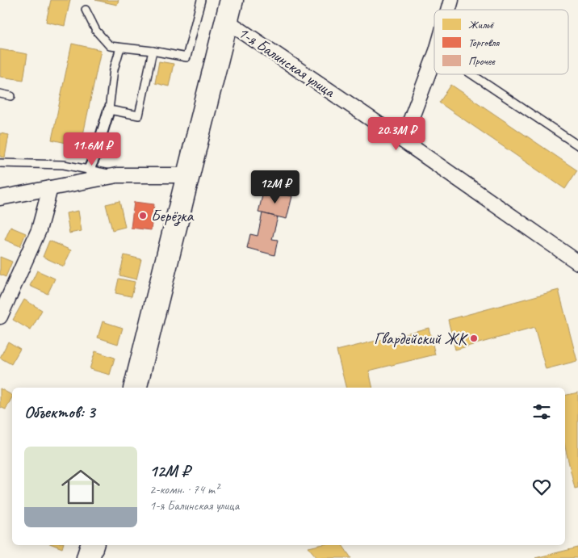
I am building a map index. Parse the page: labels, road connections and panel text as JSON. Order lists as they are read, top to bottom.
{
  "streets": {
    "main road": ["1-я Балинская улица"]
  },
  "places": ["Берёзка", "Гвардейский ЖК"],
  "legend": ["Жильё", "Торговля", "Прочее"],
  "page": {
    "price": ["20.3M ₽", "11.6M ₽", "12M ₽"],
    "heading": "Объектов: 3",
    "list": [
      {
        "name": "12M ₽",
        "note": "2-комн. · 74 m² · 1-я Балинская улица"
      }
    ]
  }
}
